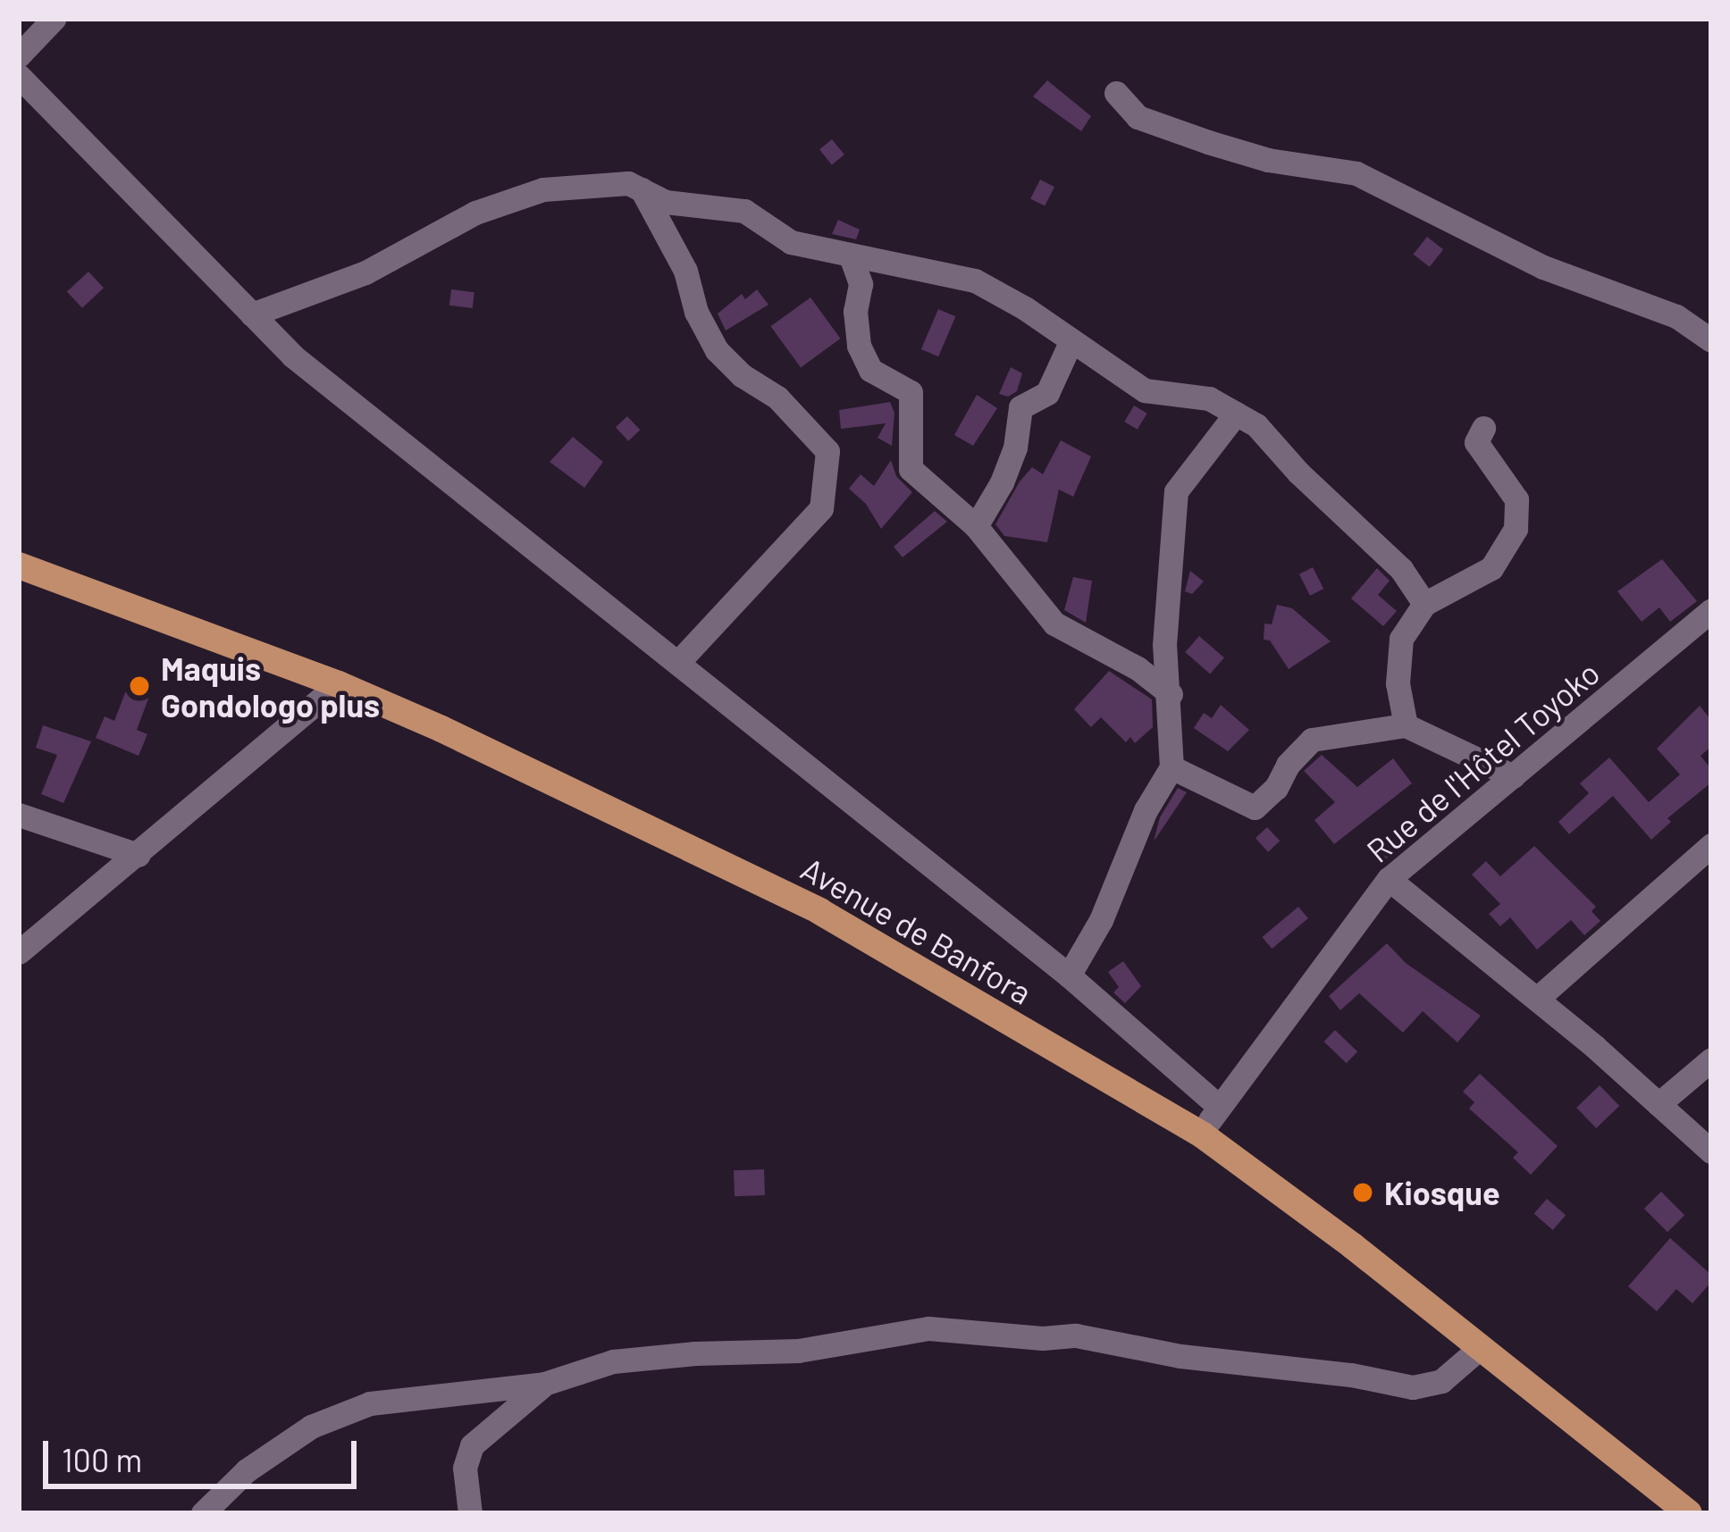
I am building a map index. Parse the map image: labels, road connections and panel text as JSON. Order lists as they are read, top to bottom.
{
  "streets": {
    "main road": ["Avenue de Banfora"],
    "street": ["Rue de l'Hôtel Toyoko"]
  },
  "crossings": [
    ["Rue de l'Hôtel Toyoko", "Avenue de Banfora"]
  ],
  "places": ["Maquis Gondologo plus", "Kiosque"],
  "scale_bar": "100 m"
}
